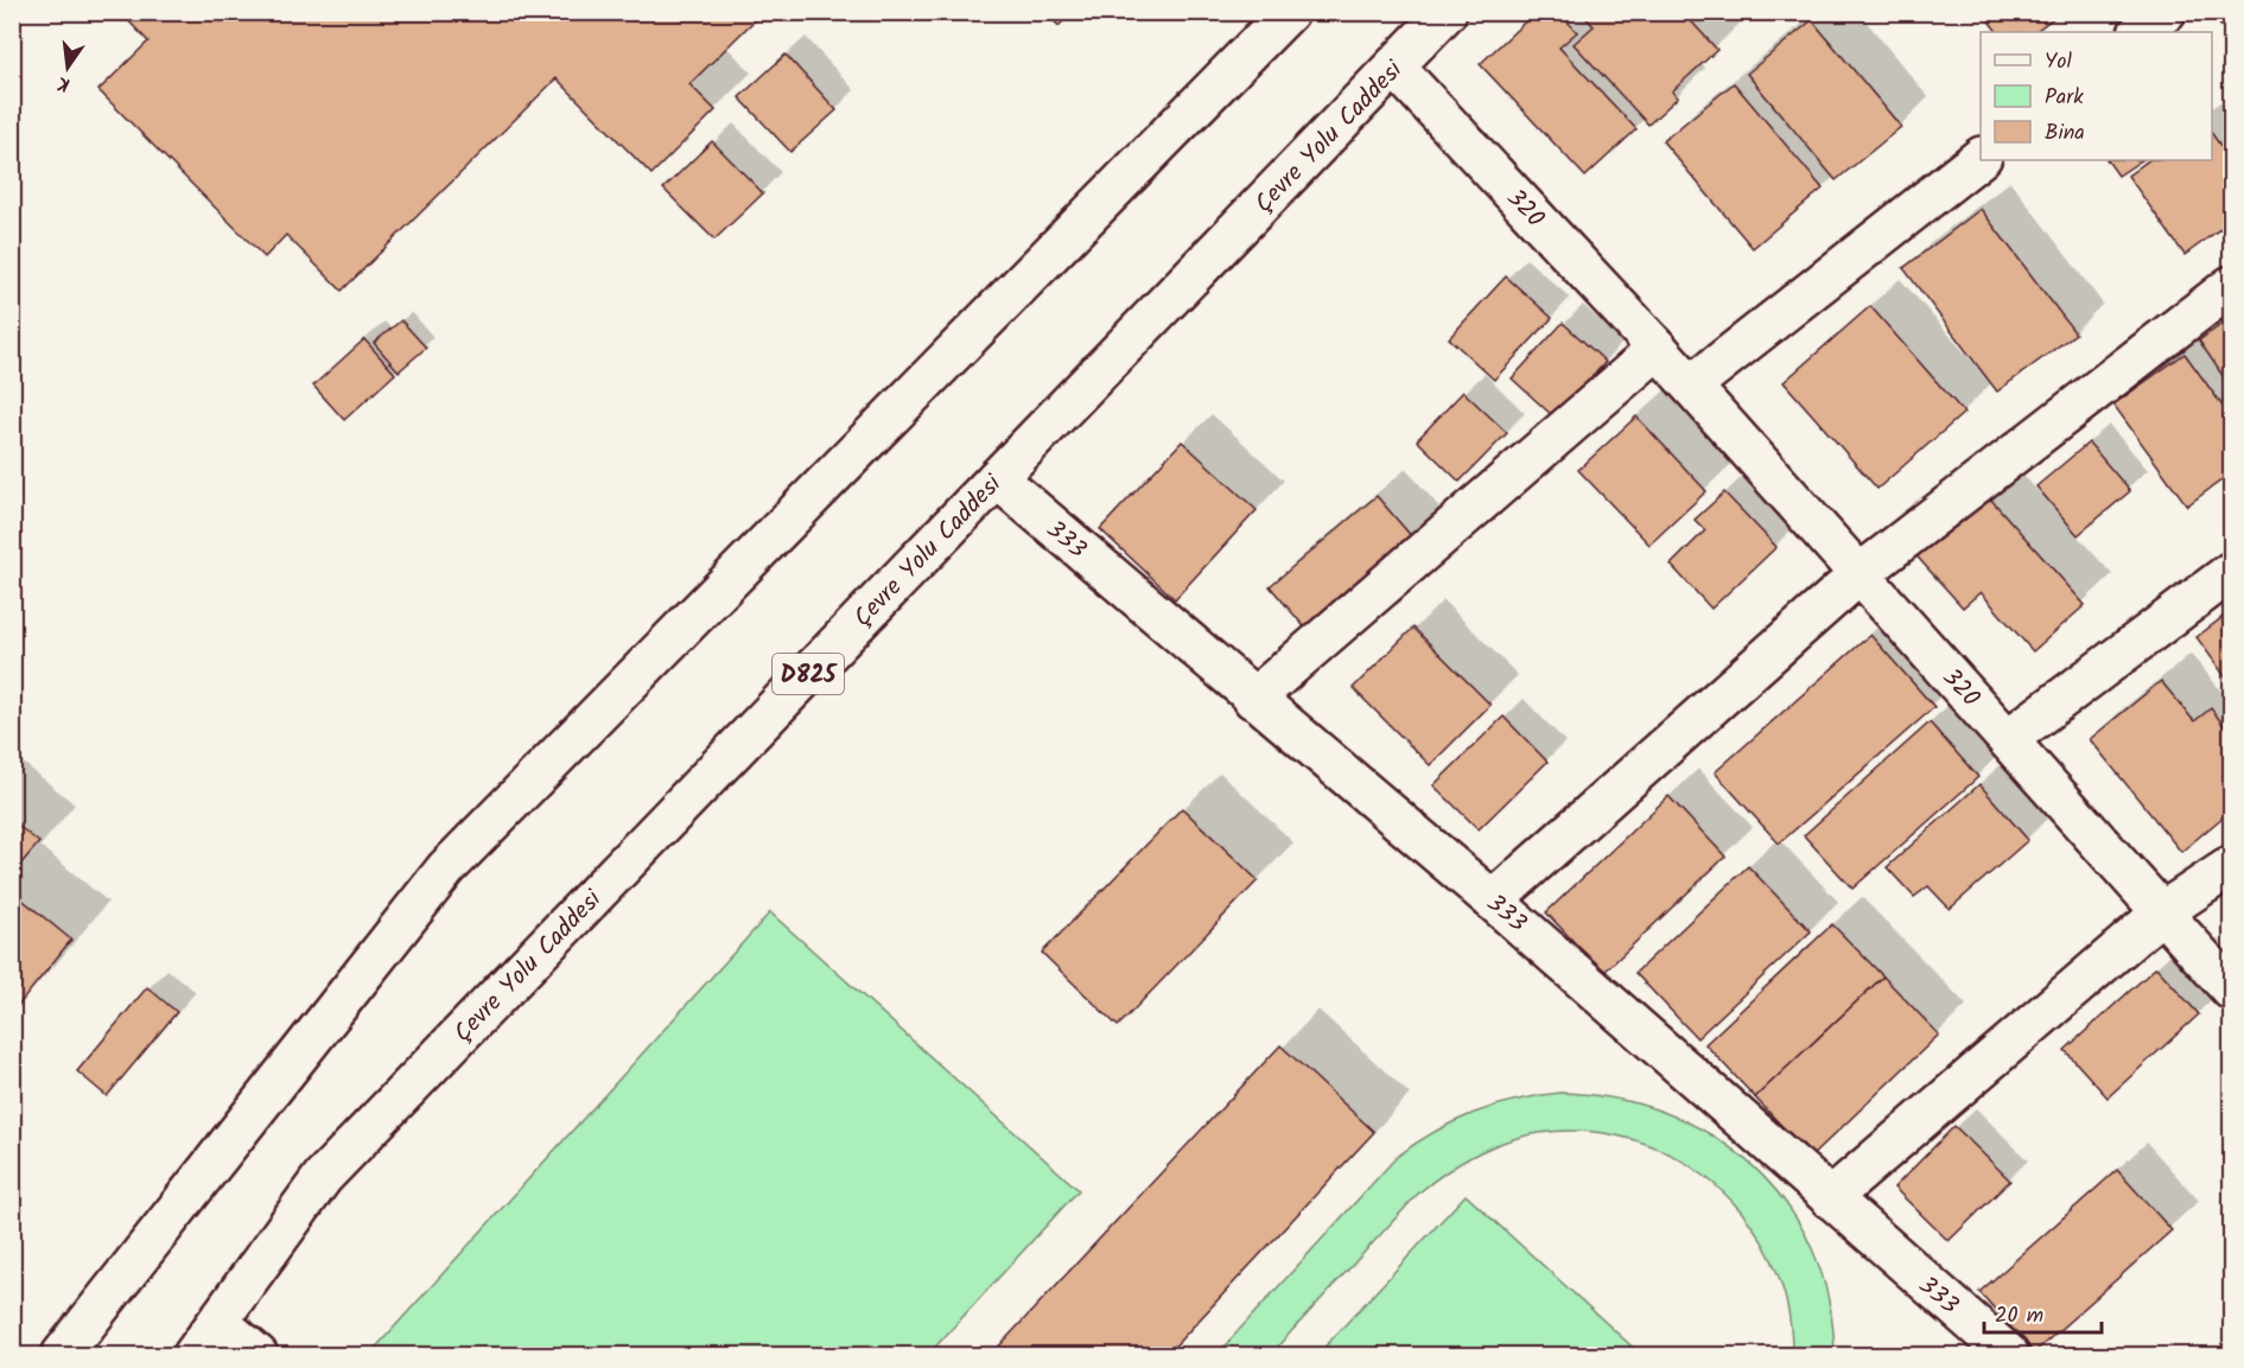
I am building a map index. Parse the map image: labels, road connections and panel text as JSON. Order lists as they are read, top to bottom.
{
  "streets": {
    "main road": [
      "Çevre Yolu Caddesi",
      "320",
      "333",
      "D825"
    ]
  },
  "crossings": [
    ["Çevre Yolu Caddesi", "320"],
    ["Çevre Yolu Caddesi", "333"]
  ],
  "legend": ["Yol", "Park", "Bina"],
  "scale_bar": "20 m",
  "north": "bottom"
}
